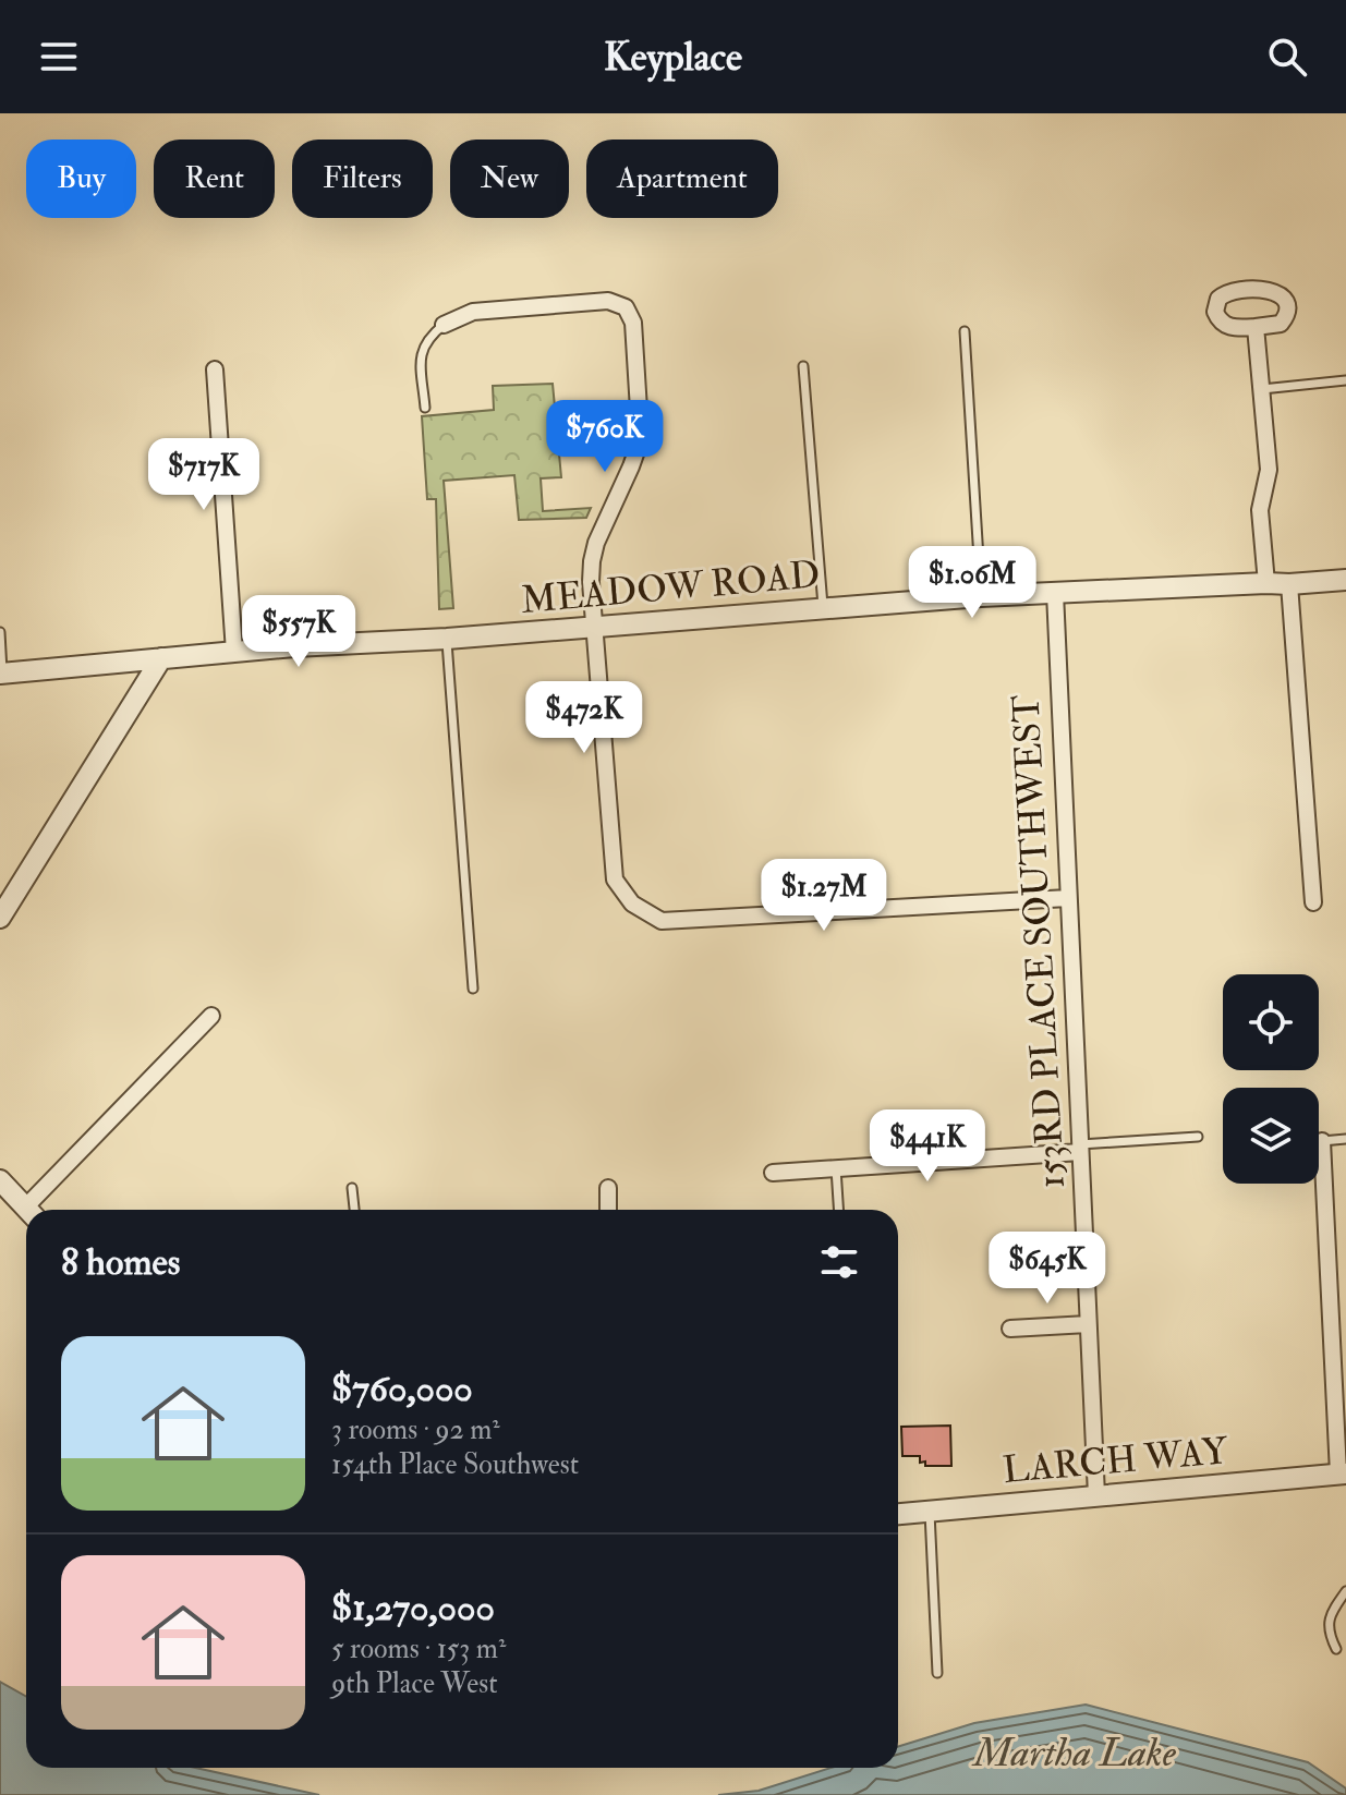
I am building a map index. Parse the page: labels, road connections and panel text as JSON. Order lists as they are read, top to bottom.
{
  "streets": {
    "street": ["MEADOW ROAD", "153RD PLACE SOUTHWEST", "LARCH WAY"]
  },
  "crossings": [
    ["MEADOW ROAD", "153RD PLACE SOUTHWEST"],
    ["153RD PLACE SOUTHWEST", "LARCH WAY"]
  ],
  "water": ["Martha Lake"],
  "page": {
    "header": "Keyplace",
    "chip": [
      "Buy",
      "Rent",
      "Filters",
      "New",
      "Apartment"
    ],
    "price": [
      "$760K",
      "$717K",
      "$1.06M",
      "$557K",
      "$472K",
      "$1.27M",
      "$441K",
      "$645K"
    ],
    "heading": "8 homes",
    "list": [
      {
        "name": "$760,000",
        "note": "3 rooms · 92 m² · 154th Place Southwest"
      },
      {
        "name": "$1,270,000",
        "note": "5 rooms · 153 m² · 9th Place West"
      }
    ]
  }
}
